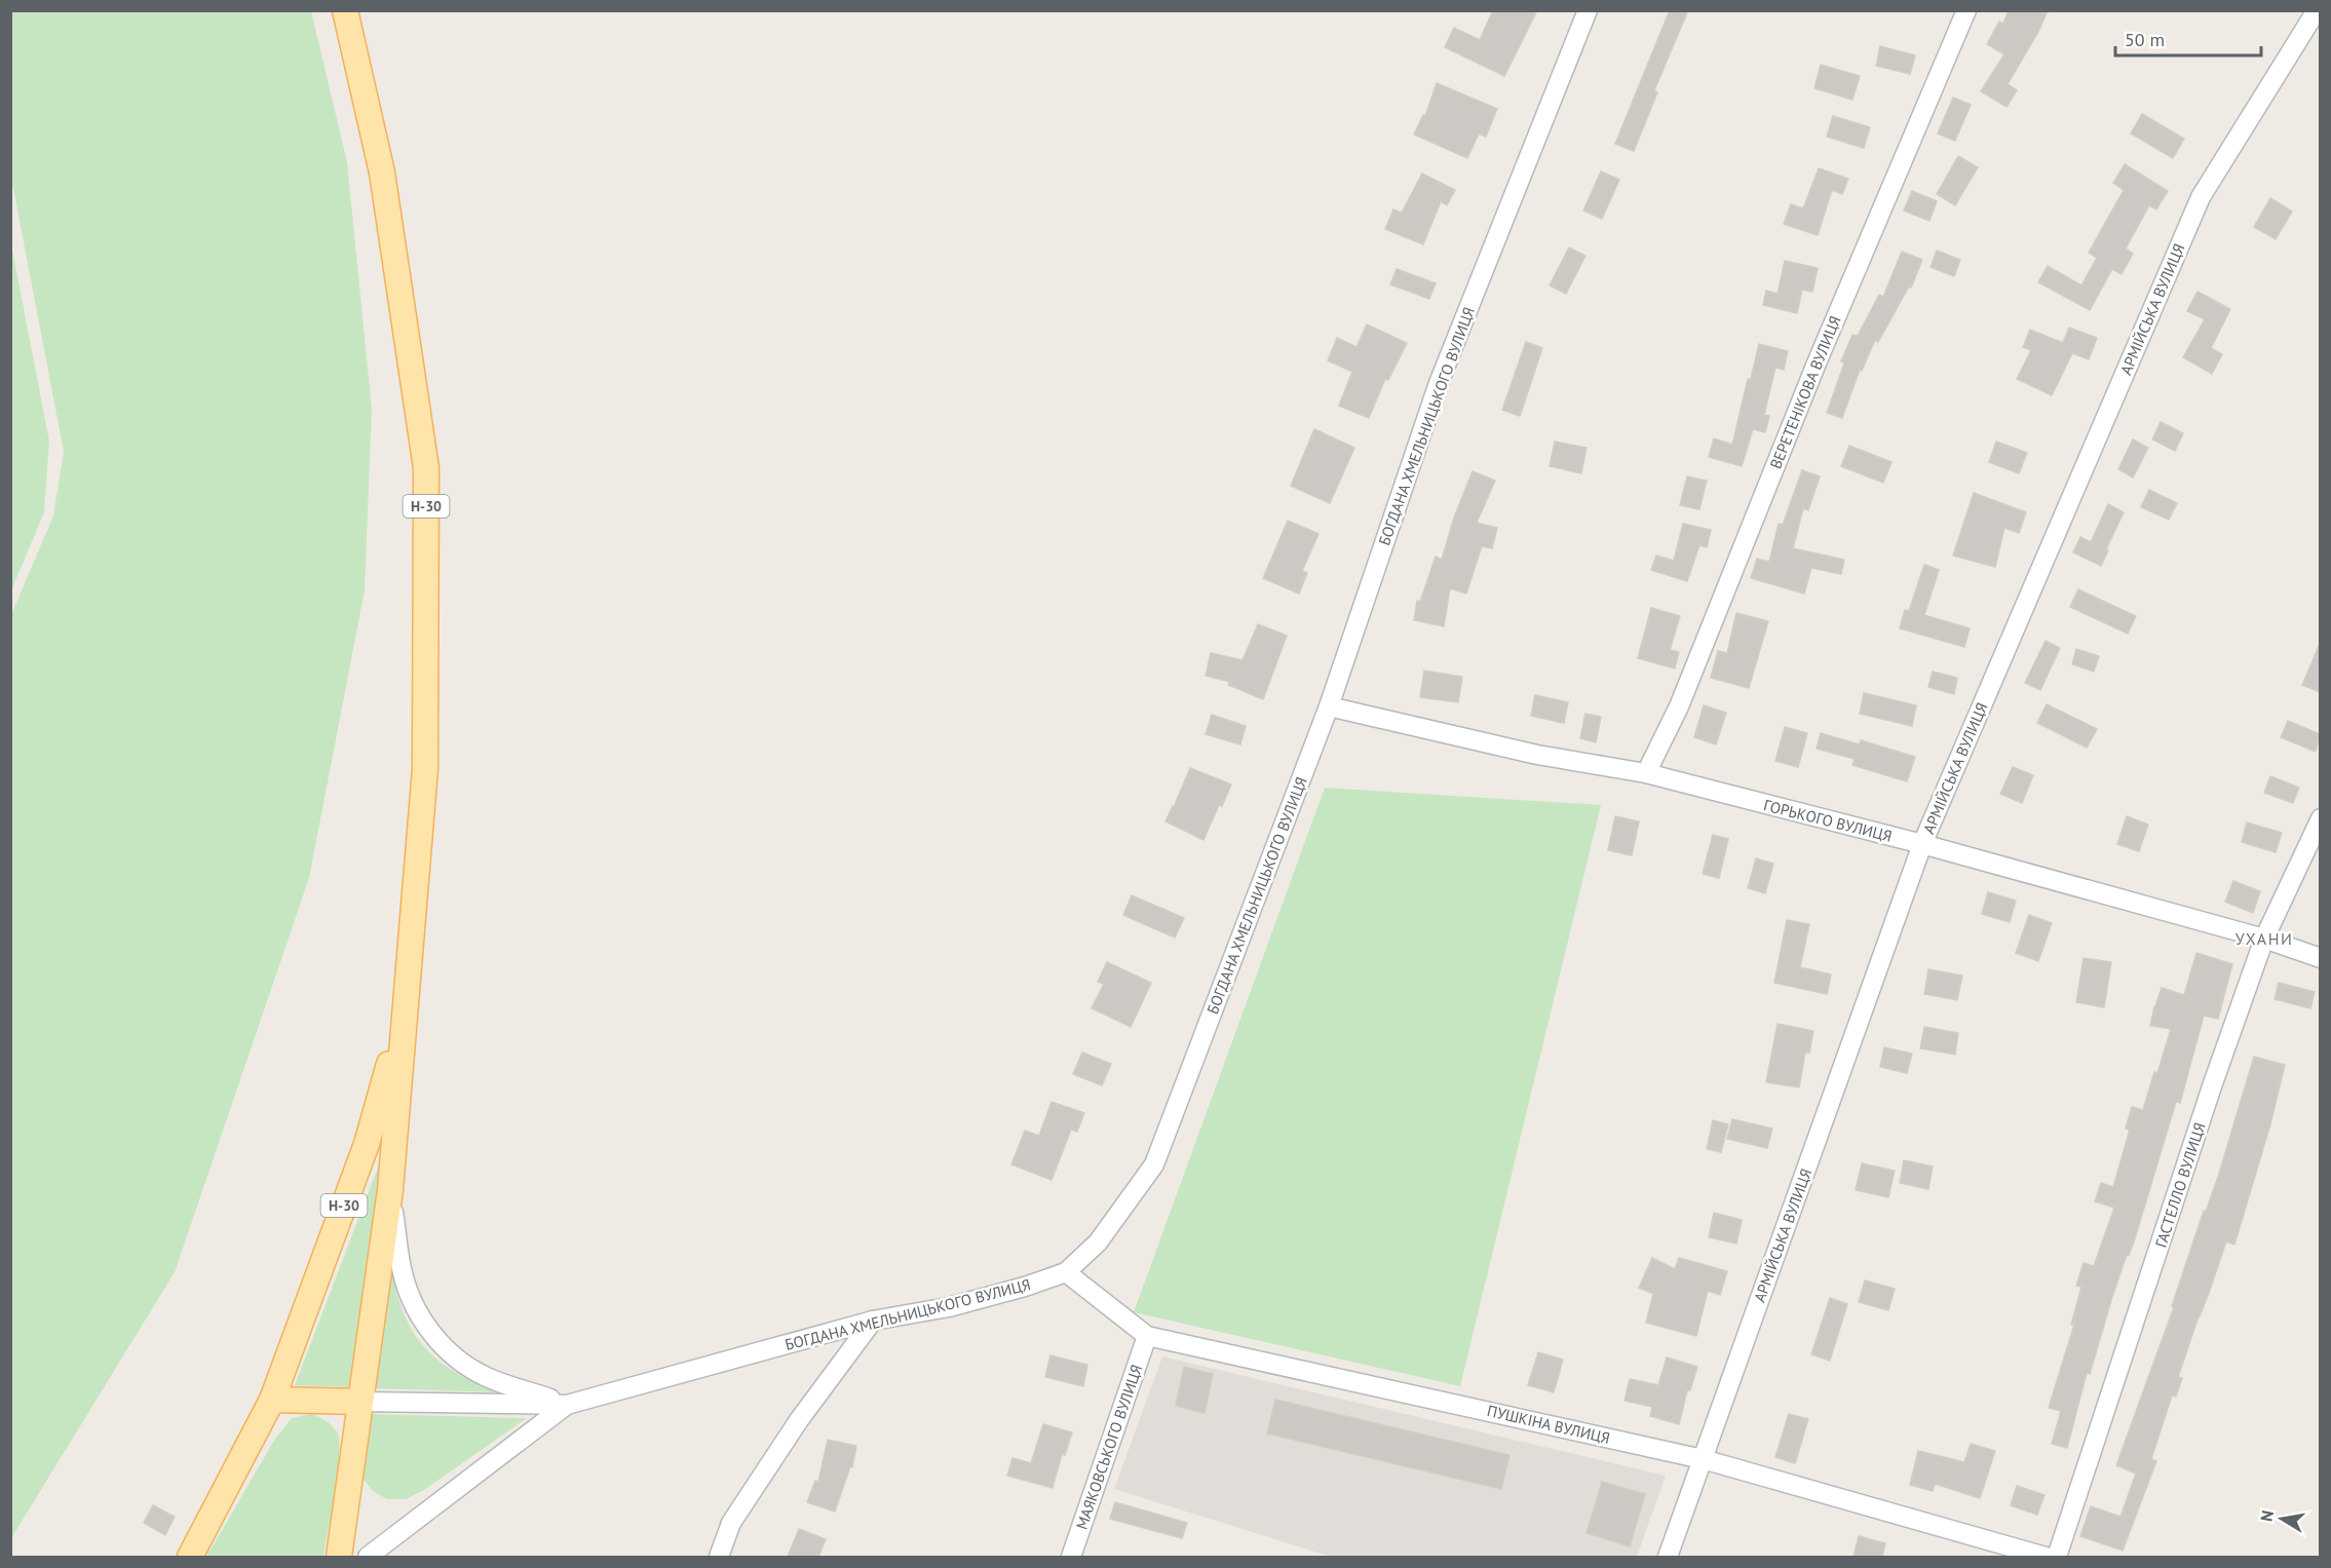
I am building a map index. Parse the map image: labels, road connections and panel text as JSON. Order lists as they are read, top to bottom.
{
  "streets": {
    "main road": ["Н-30"],
    "street": [
      "АРМІЙСЬКА ВУЛИЦЯ",
      "ВЕРЕТЕНІКОВА ВУЛИЦЯ",
      "БОГДАНА ХМЕЛЬНИЦЬКОГО ВУЛИЦЯ",
      "ГОРЬКОГО ВУЛИЦЯ",
      "ГАСТЕЛЛО ВУЛИЦЯ",
      "ПУШКІНА ВУЛИЦЯ",
      "МАЯКОВСЬКОГО ВУЛИЦЯ"
    ]
  },
  "crossings": [
    ["АРМІЙСЬКА ВУЛИЦЯ", "ГОРЬКОГО ВУЛИЦЯ"],
    ["АРМІЙСЬКА ВУЛИЦЯ", "ПУШКІНА ВУЛИЦЯ"],
    ["ВЕРЕТЕНІКОВА ВУЛИЦЯ", "ГОРЬКОГО ВУЛИЦЯ"],
    ["БОГДАНА ХМЕЛЬНИЦЬКОГО ВУЛИЦЯ", "ГОРЬКОГО ВУЛИЦЯ"],
    ["БОГДАНА ХМЕЛЬНИЦЬКОГО ВУЛИЦЯ", "ПУШКІНА ВУЛИЦЯ"],
    ["ГОРЬКОГО ВУЛИЦЯ", "ГАСТЕЛЛО ВУЛИЦЯ"],
    ["ПУШКІНА ВУЛИЦЯ", "МАЯКОВСЬКОГО ВУЛИЦЯ"]
  ],
  "districts": ["УХАНИ"],
  "scale_bar": "50 m",
  "north": "left"
}
